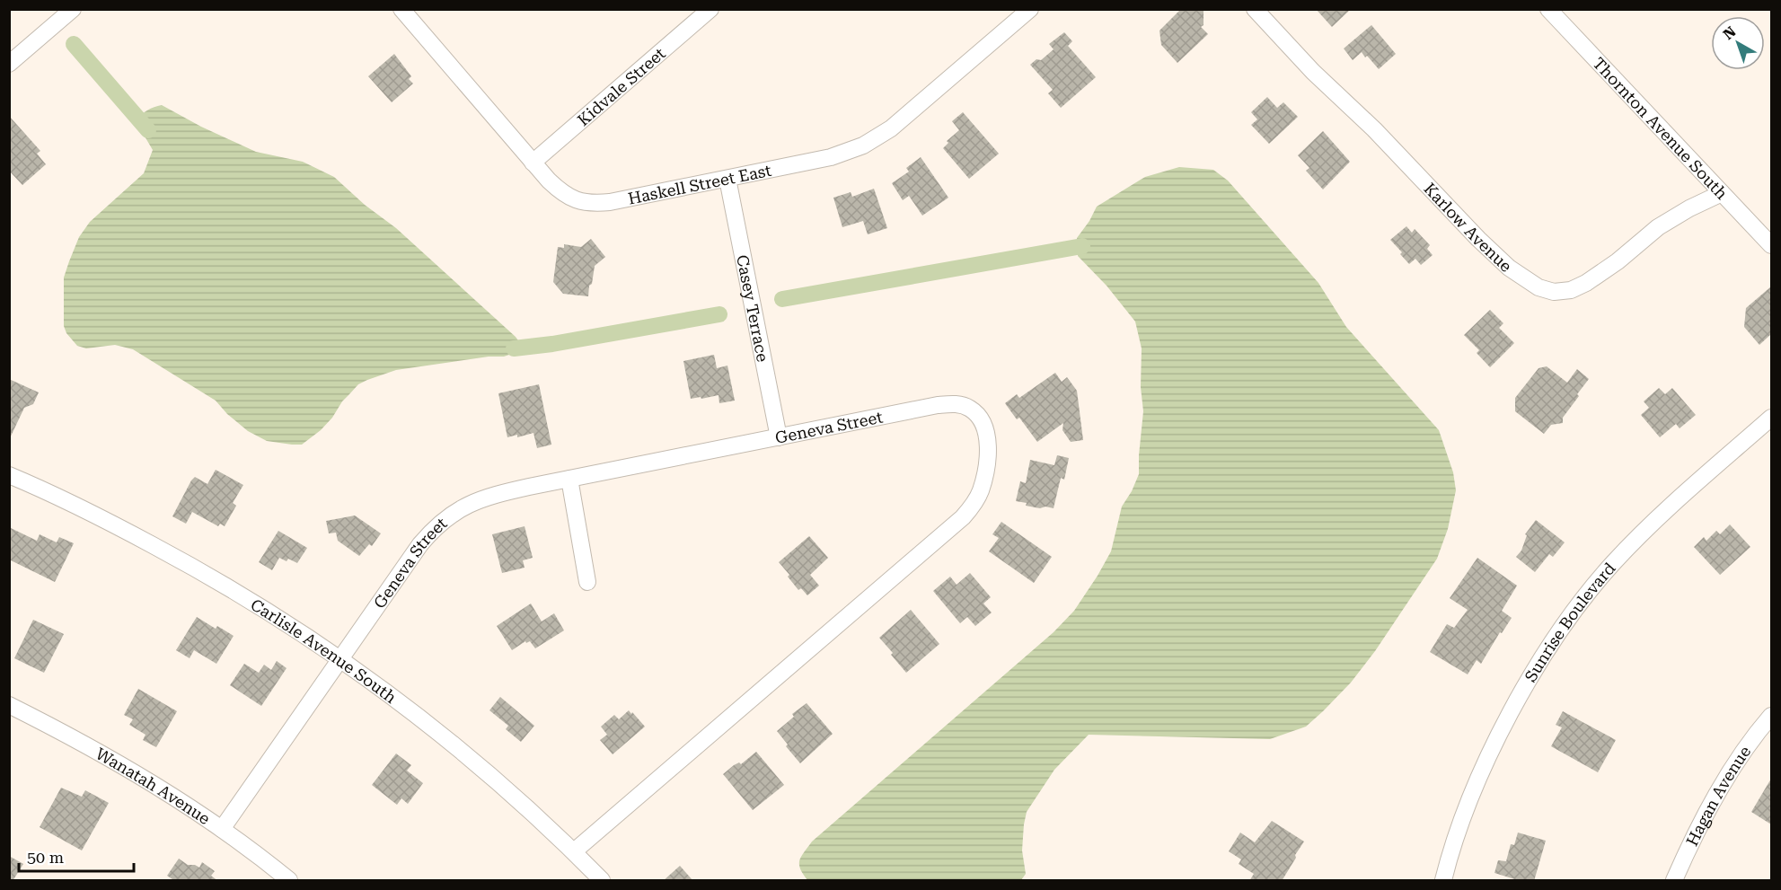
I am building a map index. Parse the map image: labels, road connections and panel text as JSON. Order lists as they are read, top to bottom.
{
  "streets": {
    "street": [
      "Kidvale Street",
      "Thornton Avenue South",
      "Haskell Street East",
      "Karlow Avenue",
      "Casey Terrace",
      "Geneva Street",
      "Sunrise Boulevard",
      "Carlisle Avenue South",
      "Wanatah Avenue",
      "Hagan Avenue"
    ]
  },
  "crossings": [
    ["Kidvale Street", "Haskell Street East"],
    ["Thornton Avenue South", "Karlow Avenue"],
    ["Haskell Street East", "Casey Terrace"],
    ["Casey Terrace", "Geneva Street"],
    ["Geneva Street", "Carlisle Avenue South"],
    ["Geneva Street", "Wanatah Avenue"]
  ],
  "scale_bar": "50 m",
  "north": "top left"
}
